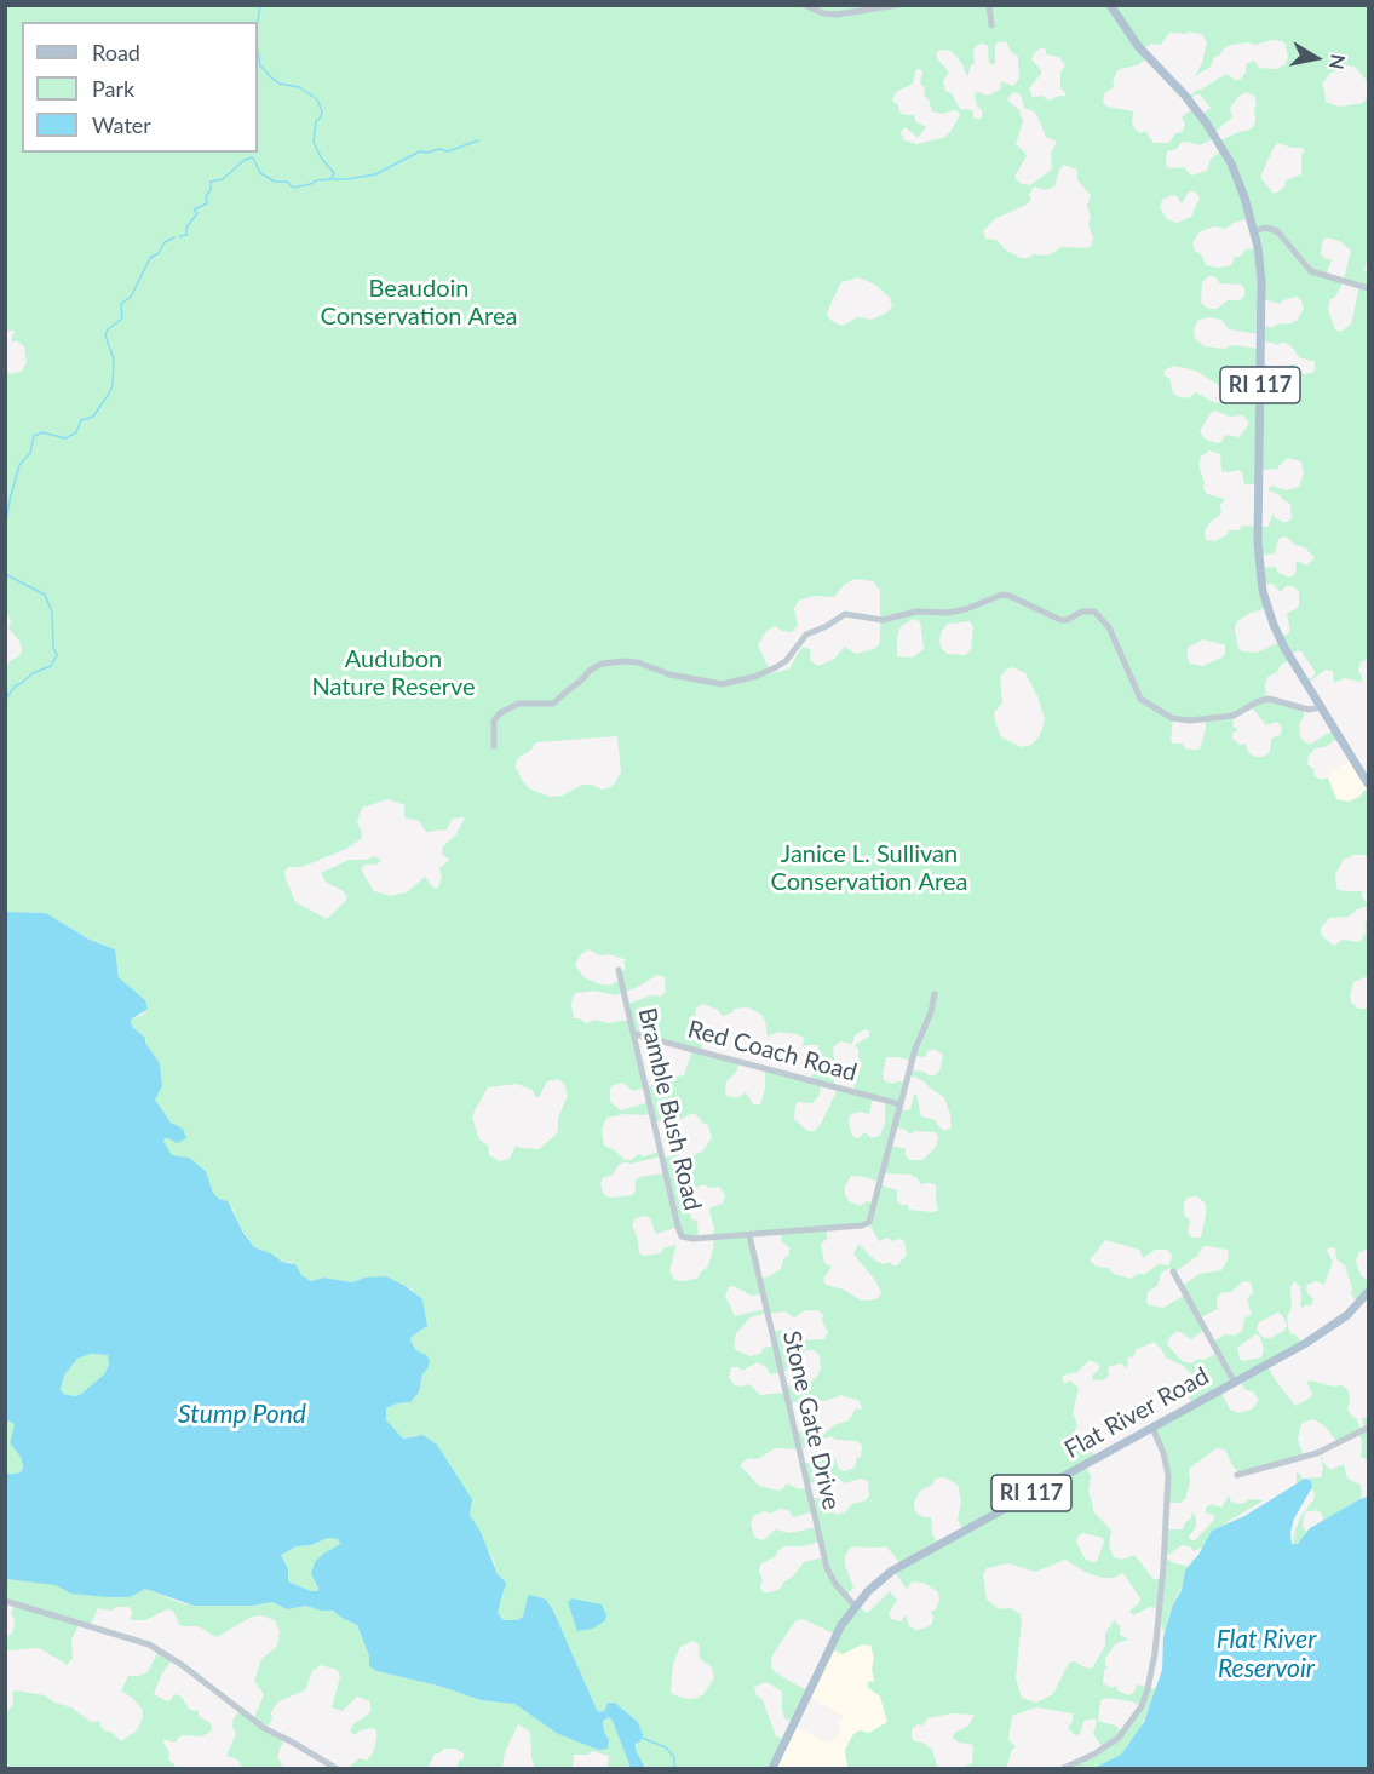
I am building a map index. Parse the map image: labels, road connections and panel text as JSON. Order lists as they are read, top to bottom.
{
  "streets": {
    "main road": ["RI 117", "Flat River Road"],
    "street": ["Red Coach Road", "Bramble Bush Road", "Stone Gate Drive"]
  },
  "crossings": [
    ["Red Coach Road", "Bramble Bush Road"],
    ["Bramble Bush Road", "Stone Gate Drive"],
    ["Flat River Road", "Stone Gate Drive"]
  ],
  "water": ["Stump Pond", "Flat River Reservoir"],
  "parks": ["Beaudoin Conservation Area", "Audubon Nature Reserve", "Janice L. Sullivan Conservation Area"],
  "legend": ["Road", "Park", "Water"],
  "north": "right"
}
